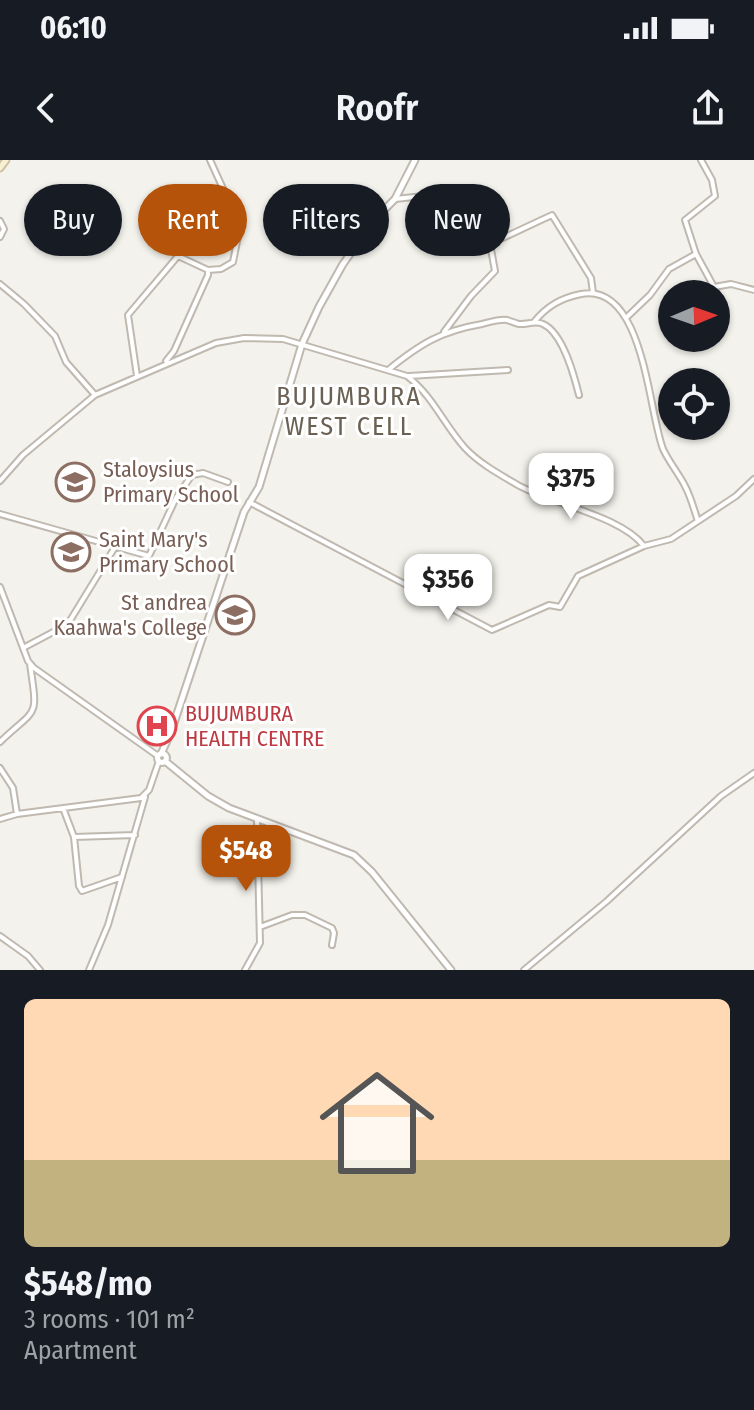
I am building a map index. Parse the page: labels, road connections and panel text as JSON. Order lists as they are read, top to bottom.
{
  "districts": ["BUJUMBURA WEST CELL"],
  "places": {
    "school or university": ["Staloysius Primary School", "Saint Mary's Primary School", "St andrea Kaahwa's College"],
    "hospital": ["BUJUMBURA HEALTH CENTRE"]
  },
  "north": "right",
  "page": {
    "status": "06:10",
    "header": "Roofr",
    "chip": [
      "Buy",
      "Rent",
      "Filters",
      "New"
    ],
    "price": ["$375", "$356", "$548"],
    "list": [
      {
        "name": "$548/mo",
        "note": "3 rooms · 101 m² · Apartment"
      }
    ]
  }
}
